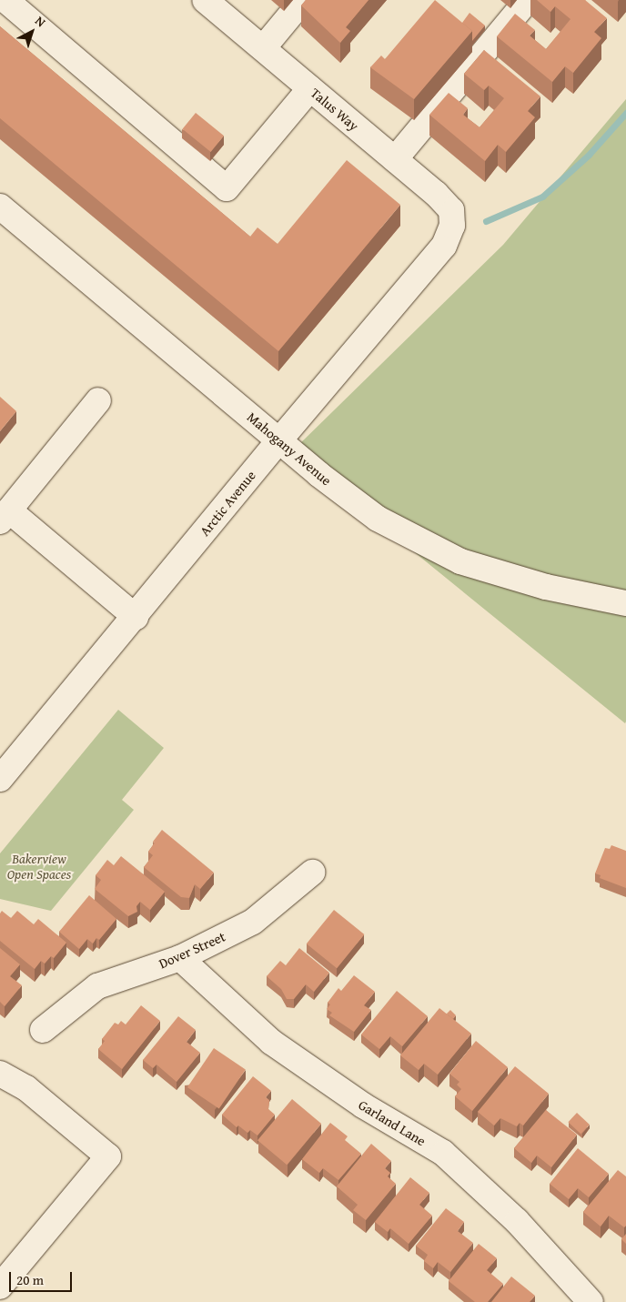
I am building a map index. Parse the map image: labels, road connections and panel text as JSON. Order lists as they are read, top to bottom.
{
  "streets": {
    "street": [
      "Talus Way",
      "Mahogany Avenue",
      "Arctic Avenue",
      "Dover Street",
      "Garland Lane"
    ]
  },
  "crossings": [
    ["Talus Way", "Arctic Avenue"],
    ["Mahogany Avenue", "Arctic Avenue"],
    ["Dover Street", "Garland Lane"]
  ],
  "parks": ["Bakerview Open Spaces"],
  "scale_bar": "20 m",
  "north": "top right"
}
